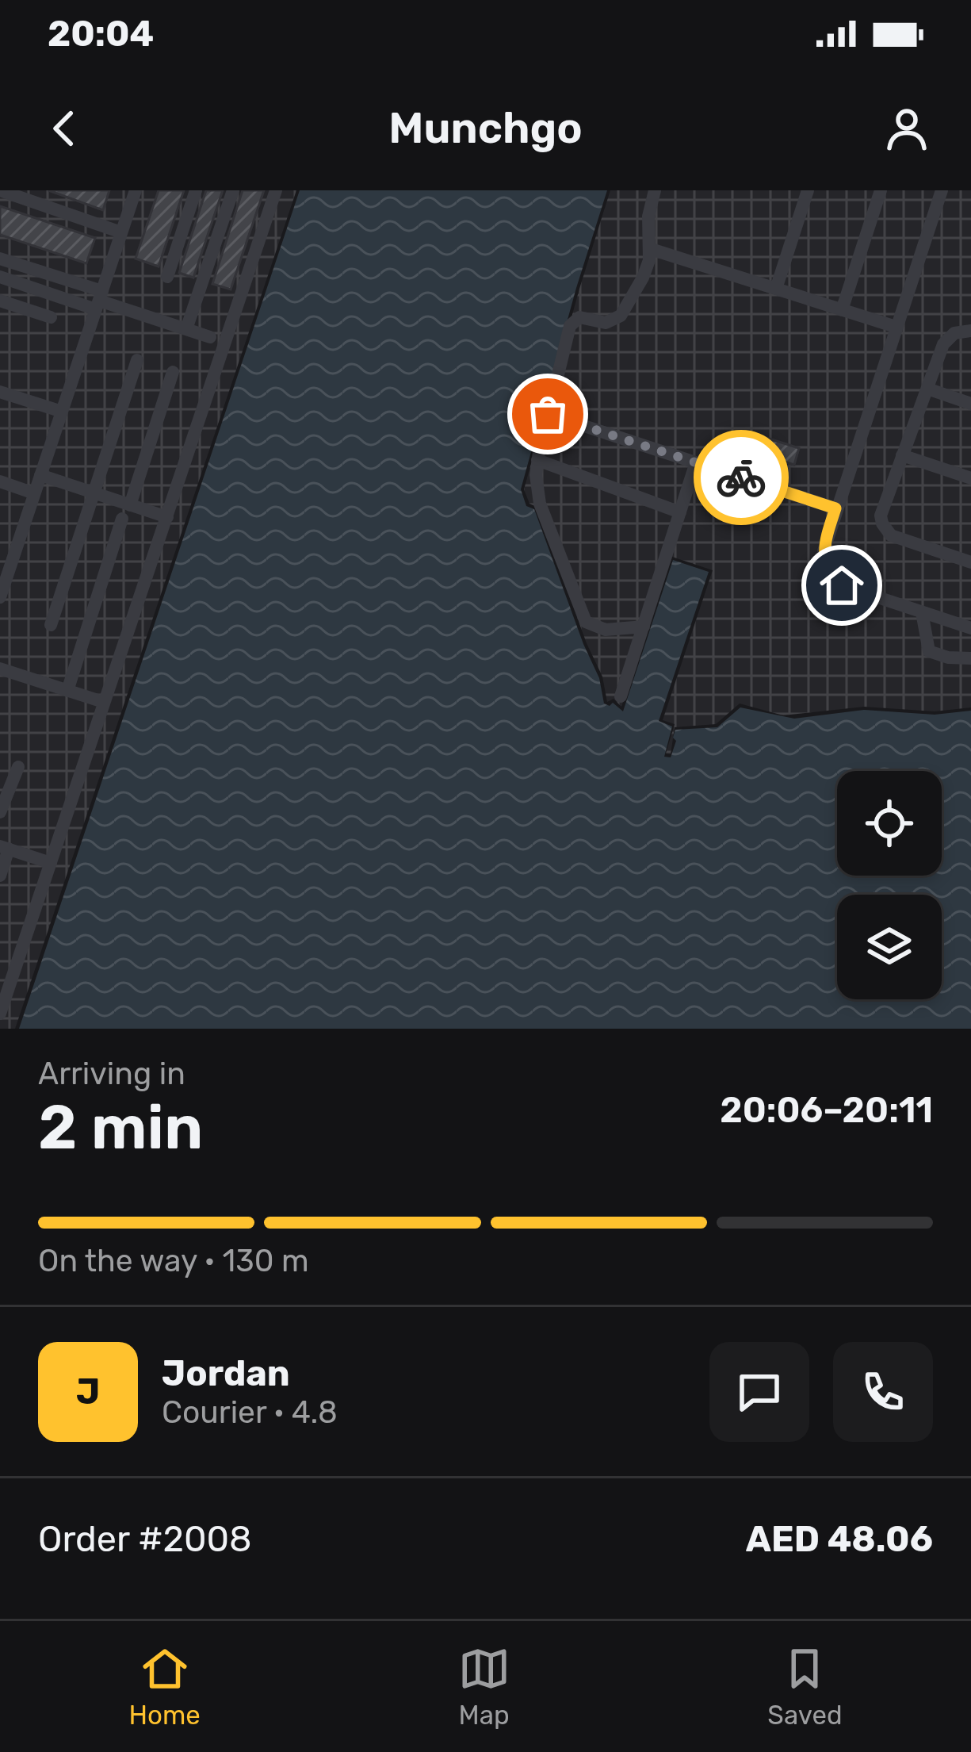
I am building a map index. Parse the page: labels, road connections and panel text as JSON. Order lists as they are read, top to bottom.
{
  "page": {
    "status": "20:04",
    "header": "Munchgo",
    "heading": ["2 min", "Arriving in", "20:06–20:11"],
    "panel": [
      "Jordan",
      "Courier · 4.8",
      "Order #2008",
      "AED 48.06"
    ],
    "bar": "On the way · 130 m",
    "round": "J",
    "tabs": ["Home", "Map", "Saved"]
  }
}
